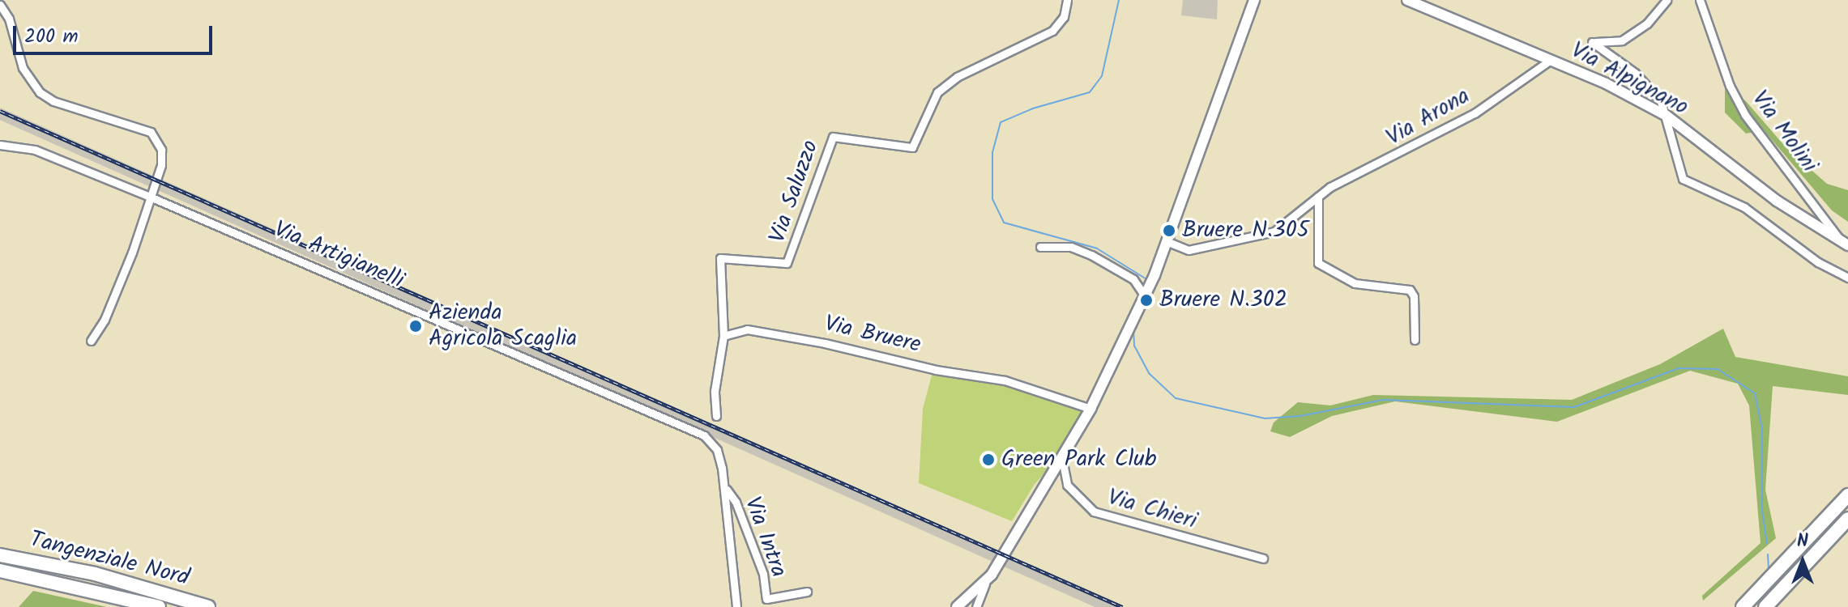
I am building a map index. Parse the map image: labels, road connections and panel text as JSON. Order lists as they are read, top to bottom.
{
  "streets": {
    "highway": ["Tangenziale Nord"],
    "street": [
      "Via Alpignano",
      "Via Arona",
      "Via Molini",
      "Via Saluzzo",
      "Via Artigianelli",
      "Via Bruere",
      "Via Chieri",
      "Via Intra"
    ]
  },
  "crossings": [
    ["Via Alpignano", "Via Arona"],
    ["Via Alpignano", "Via Molini"],
    ["Via Saluzzo", "Via Bruere"],
    ["Via Artigianelli", "Via Intra"]
  ],
  "places": [
    "Bruere N.305",
    "Bruere N.302",
    "Azienda Agricola Scaglia",
    "Green Park Club"
  ],
  "scale_bar": "200 m",
  "north": "top"
}
